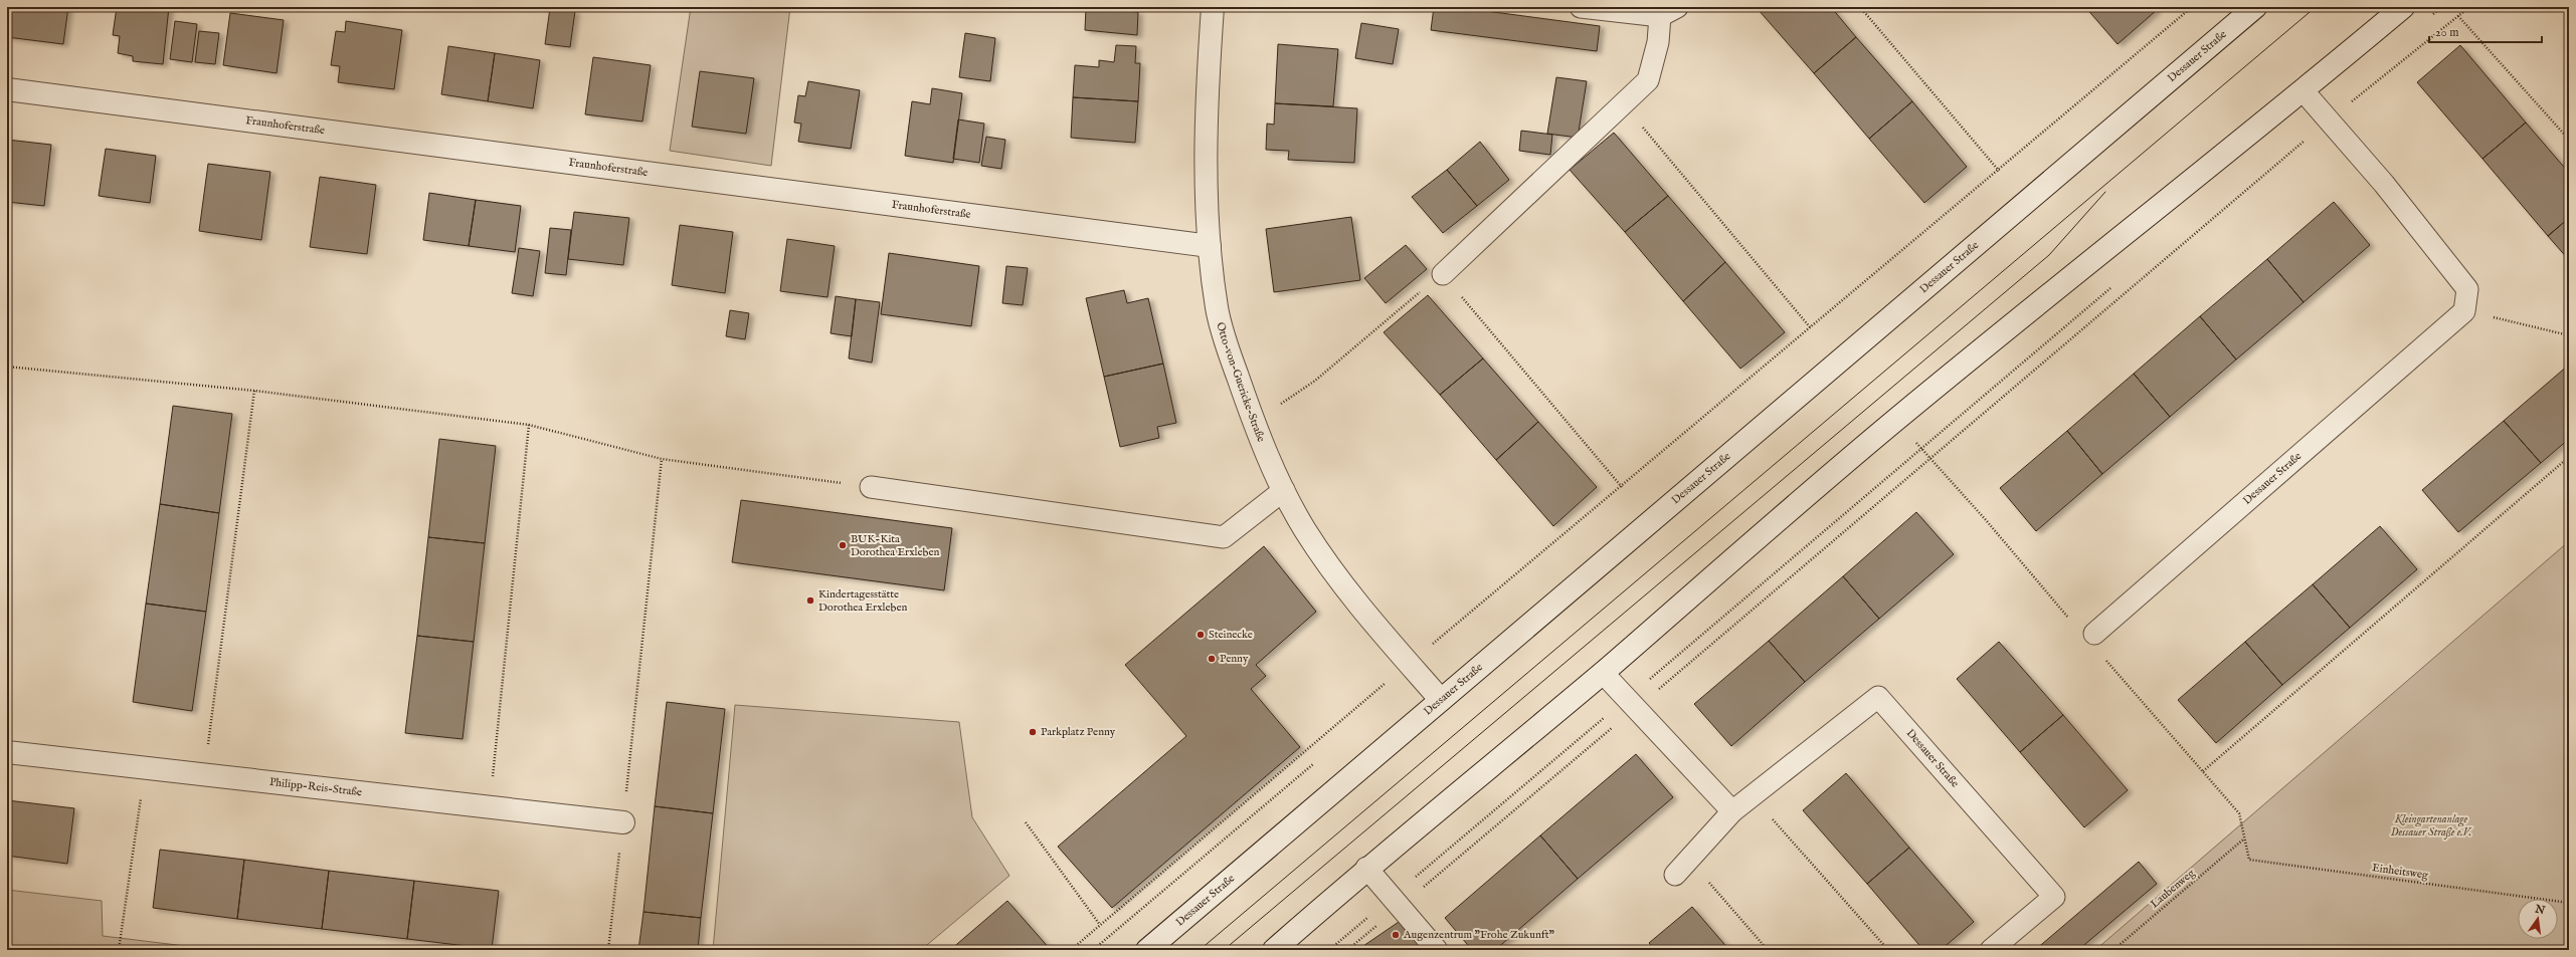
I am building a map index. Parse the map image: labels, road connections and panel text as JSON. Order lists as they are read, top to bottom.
{
  "streets": {
    "main road": [
      "Dessauer Straße",
      "Fraunhoferstraße",
      "Otto-von-Guericke-Straße",
      "Philipp-Reis-Straße"
    ],
    "path": ["Einheitsweg", "Laubenweg"]
  },
  "crossings": [
    ["Dessauer Straße", "Otto-von-Guericke-Straße"],
    ["Fraunhoferstraße", "Otto-von-Guericke-Straße"],
    ["Einheitsweg", "Laubenweg"]
  ],
  "parks": ["Kleingartenanlage Dessauer Straße e.V."],
  "places": [
    "BUK-Kita Dorothea Erxleben",
    "Kindertagesstätte Dorothea Erxleben",
    "Steinecke",
    "Penny",
    "Parkplatz Penny",
    "Augenzentrum \"Frohe Zukunft\""
  ],
  "scale_bar": "20 m",
  "north": "top"
}
